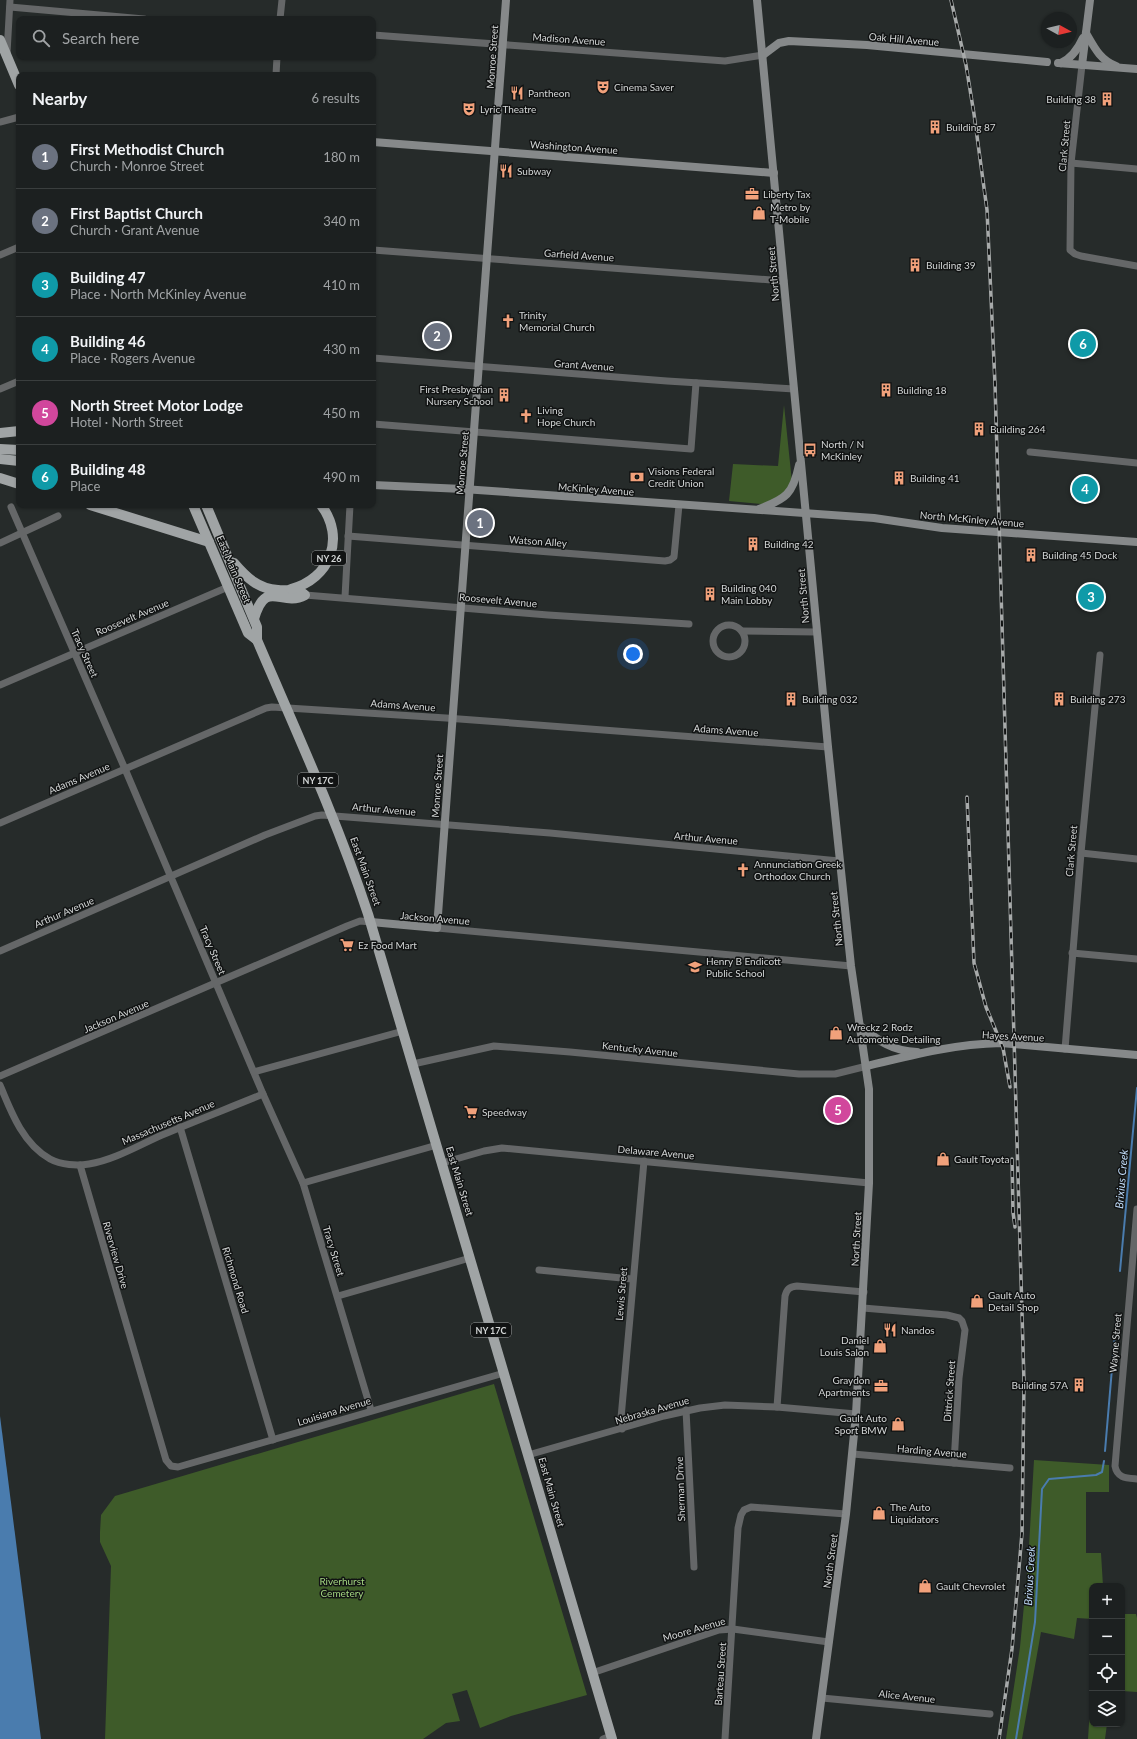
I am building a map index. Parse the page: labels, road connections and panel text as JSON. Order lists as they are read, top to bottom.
{
  "streets": {
    "main road": ["NY 26", "East Main Street", "NY 17C"],
    "street": [
      "Madison Avenue",
      "Oak Hill Avenue",
      "Monroe Street",
      "Clark Street",
      "Washington Avenue",
      "Garfield Avenue",
      "North Street",
      "Grant Avenue",
      "McKinley Avenue",
      "North McKinley Avenue",
      "Watson Alley",
      "Roosevelt Avenue",
      "Tracy Street",
      "Adams Avenue",
      "Arthur Avenue",
      "Jackson Avenue",
      "Hayes Avenue",
      "Kentucky Avenue",
      "Massachusetts Avenue",
      "Delaware Avenue",
      "Riverview Drive",
      "Richmond Road",
      "Lewis Street",
      "Wayne Street",
      "Dittrick Street",
      "Nebraska Avenue",
      "Louisiana Avenue",
      "Harding Avenue",
      "Sherman Drive",
      "Moore Avenue",
      "Barteau Street",
      "Alice Avenue"
    ]
  },
  "crossings": [
    ["Madison Avenue", "Oak Hill Avenue"],
    ["Madison Avenue", "Monroe Street"],
    ["Madison Avenue", "North Street"],
    ["Oak Hill Avenue", "North Street"],
    ["Monroe Street", "Washington Avenue"],
    ["Monroe Street", "Garfield Avenue"],
    ["Monroe Street", "Grant Avenue"],
    ["Monroe Street", "McKinley Avenue"],
    ["Monroe Street", "Watson Alley"],
    ["Monroe Street", "Roosevelt Avenue"],
    ["Monroe Street", "Adams Avenue"],
    ["Monroe Street", "Arthur Avenue"],
    ["Monroe Street", "Jackson Avenue"],
    ["Clark Street", "Hayes Avenue"],
    ["Washington Avenue", "North Street"],
    ["Garfield Avenue", "North Street"],
    ["North Street", "Grant Avenue"],
    ["North Street", "McKinley Avenue"],
    ["North Street", "North McKinley Avenue"],
    ["North Street", "Adams Avenue"],
    ["North Street", "Arthur Avenue"],
    ["North Street", "Jackson Avenue"],
    ["North Street", "Hayes Avenue"],
    ["North Street", "Kentucky Avenue"],
    ["North Street", "Delaware Avenue"],
    ["North Street", "Dittrick Street"],
    ["North Street", "Nebraska Avenue"],
    ["North Street", "Harding Avenue"],
    ["North Street", "Moore Avenue"],
    ["North Street", "Barteau Street"],
    ["North Street", "Alice Avenue"],
    ["McKinley Avenue", "North McKinley Avenue"],
    ["McKinley Avenue", "Watson Alley"],
    ["NY 26", "East Main Street"],
    ["East Main Street", "Roosevelt Avenue"],
    ["East Main Street", "Adams Avenue"],
    ["East Main Street", "Arthur Avenue"],
    ["East Main Street", "Jackson Avenue"],
    ["East Main Street", "Kentucky Avenue"],
    ["East Main Street", "Delaware Avenue"],
    ["East Main Street", "Nebraska Avenue"],
    ["East Main Street", "Louisiana Avenue"],
    ["East Main Street", "Moore Avenue"],
    ["Roosevelt Avenue", "Tracy Street"],
    ["Tracy Street", "Adams Avenue"],
    ["Tracy Street", "Arthur Avenue"],
    ["Tracy Street", "Jackson Avenue"],
    ["Tracy Street", "Massachusetts Avenue"],
    ["Tracy Street", "Louisiana Avenue"],
    ["Hayes Avenue", "Kentucky Avenue"],
    ["Massachusetts Avenue", "Riverview Drive"],
    ["Massachusetts Avenue", "Richmond Road"],
    ["Delaware Avenue", "Lewis Street"],
    ["Riverview Drive", "Louisiana Avenue"],
    ["Richmond Road", "Louisiana Avenue"],
    ["Lewis Street", "Nebraska Avenue"],
    ["Dittrick Street", "Harding Avenue"],
    ["Nebraska Avenue", "Sherman Drive"],
    ["Moore Avenue", "Barteau Street"]
  ],
  "water": ["Brixius Creek"],
  "parks": ["Riverhurst Cemetery"],
  "places": {
    "theatre": ["Cinema Saver", "Lyric Theatre"],
    "restaurant": ["Pantheon", "Subway", "Nandos"],
    "building": [
      "Building 38",
      "Building 87",
      "Building 39",
      "Building 18",
      "First Presbyerian Nursery School",
      "Building 264",
      "Building 41",
      "Building 42",
      "Building 45 Dock",
      "Building 040 Main Lobby",
      "Building 032",
      "Building 273",
      "Building 57A"
    ],
    "office": ["Liberty Tax", "Graydon Apartments"],
    "shop": [
      "Metro by T-Mobile",
      "Wreckz 2 Rodz Automotive Detailing",
      "Gault Toyota",
      "Gault Auto Detail Shop",
      "Daniel Louis Salon",
      "Gault Auto Sport BMW",
      "The Auto Liquidators",
      "Gault Chevrolet"
    ],
    "church": ["Trinity Memorial Church", "Living Hope Church", "Annunciation Greek Orthodox Church"],
    "bus stop": ["North / N McKinley"],
    "bank": ["Visions Federal Credit Union"],
    "supermarket": ["Ez Food Mart", "Speedway"],
    "school or university": ["Henry B Endicott Public School"]
  },
  "north": "right",
  "page": {
    "search": "Search here",
    "heading": ["Nearby", "6 results"],
    "list": [
      {
        "mark": "1",
        "name": "First Methodist Church",
        "note": "Church · Monroe Street",
        "value": "180 m"
      },
      {
        "mark": "2",
        "name": "First Baptist Church",
        "note": "Church · Grant Avenue",
        "value": "340 m"
      },
      {
        "mark": "3",
        "name": "Building 47",
        "note": "Place · North McKinley Avenue",
        "value": "410 m"
      },
      {
        "mark": "4",
        "name": "Building 46",
        "note": "Place · Rogers Avenue",
        "value": "430 m"
      },
      {
        "mark": "5",
        "name": "North Street Motor Lodge",
        "note": "Hotel · North Street",
        "value": "450 m"
      },
      {
        "mark": "6",
        "name": "Building 48",
        "note": "Place",
        "value": "490 m"
      }
    ],
    "pins": [
      "2",
      "6",
      "4",
      "1",
      "3",
      "5"
    ],
    "map_buttons": ["+", "−"]
  }
}
